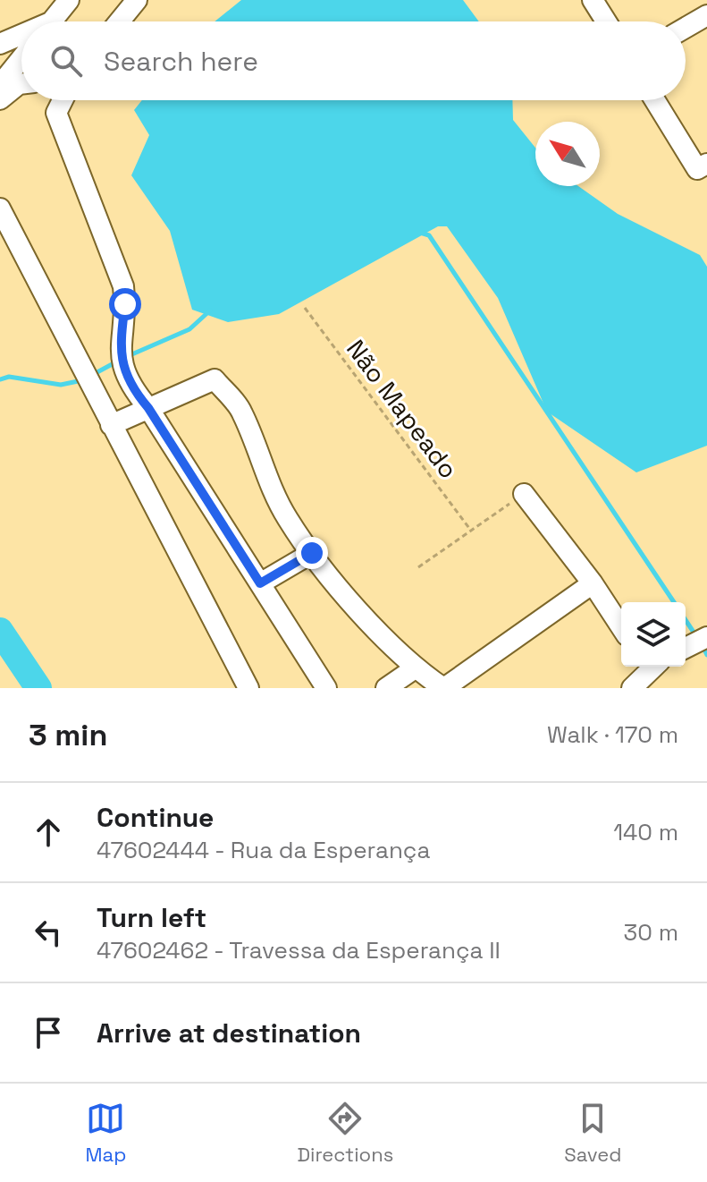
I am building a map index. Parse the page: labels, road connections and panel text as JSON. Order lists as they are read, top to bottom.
{
  "streets": {
    "path": ["Não Mapeado"]
  },
  "north": "top left",
  "page": {
    "search": "Search here",
    "heading": ["3 min", "Walk · 170 m"],
    "list": [
      ["Continue", "47602444 - Rua da Esperança", "140 m"],
      ["Turn left", "47602462 - Travessa da Esperança II", "30 m"],
      "Arrive at destination"
    ],
    "nav": ["Map", "Directions", "Saved"]
  }
}
